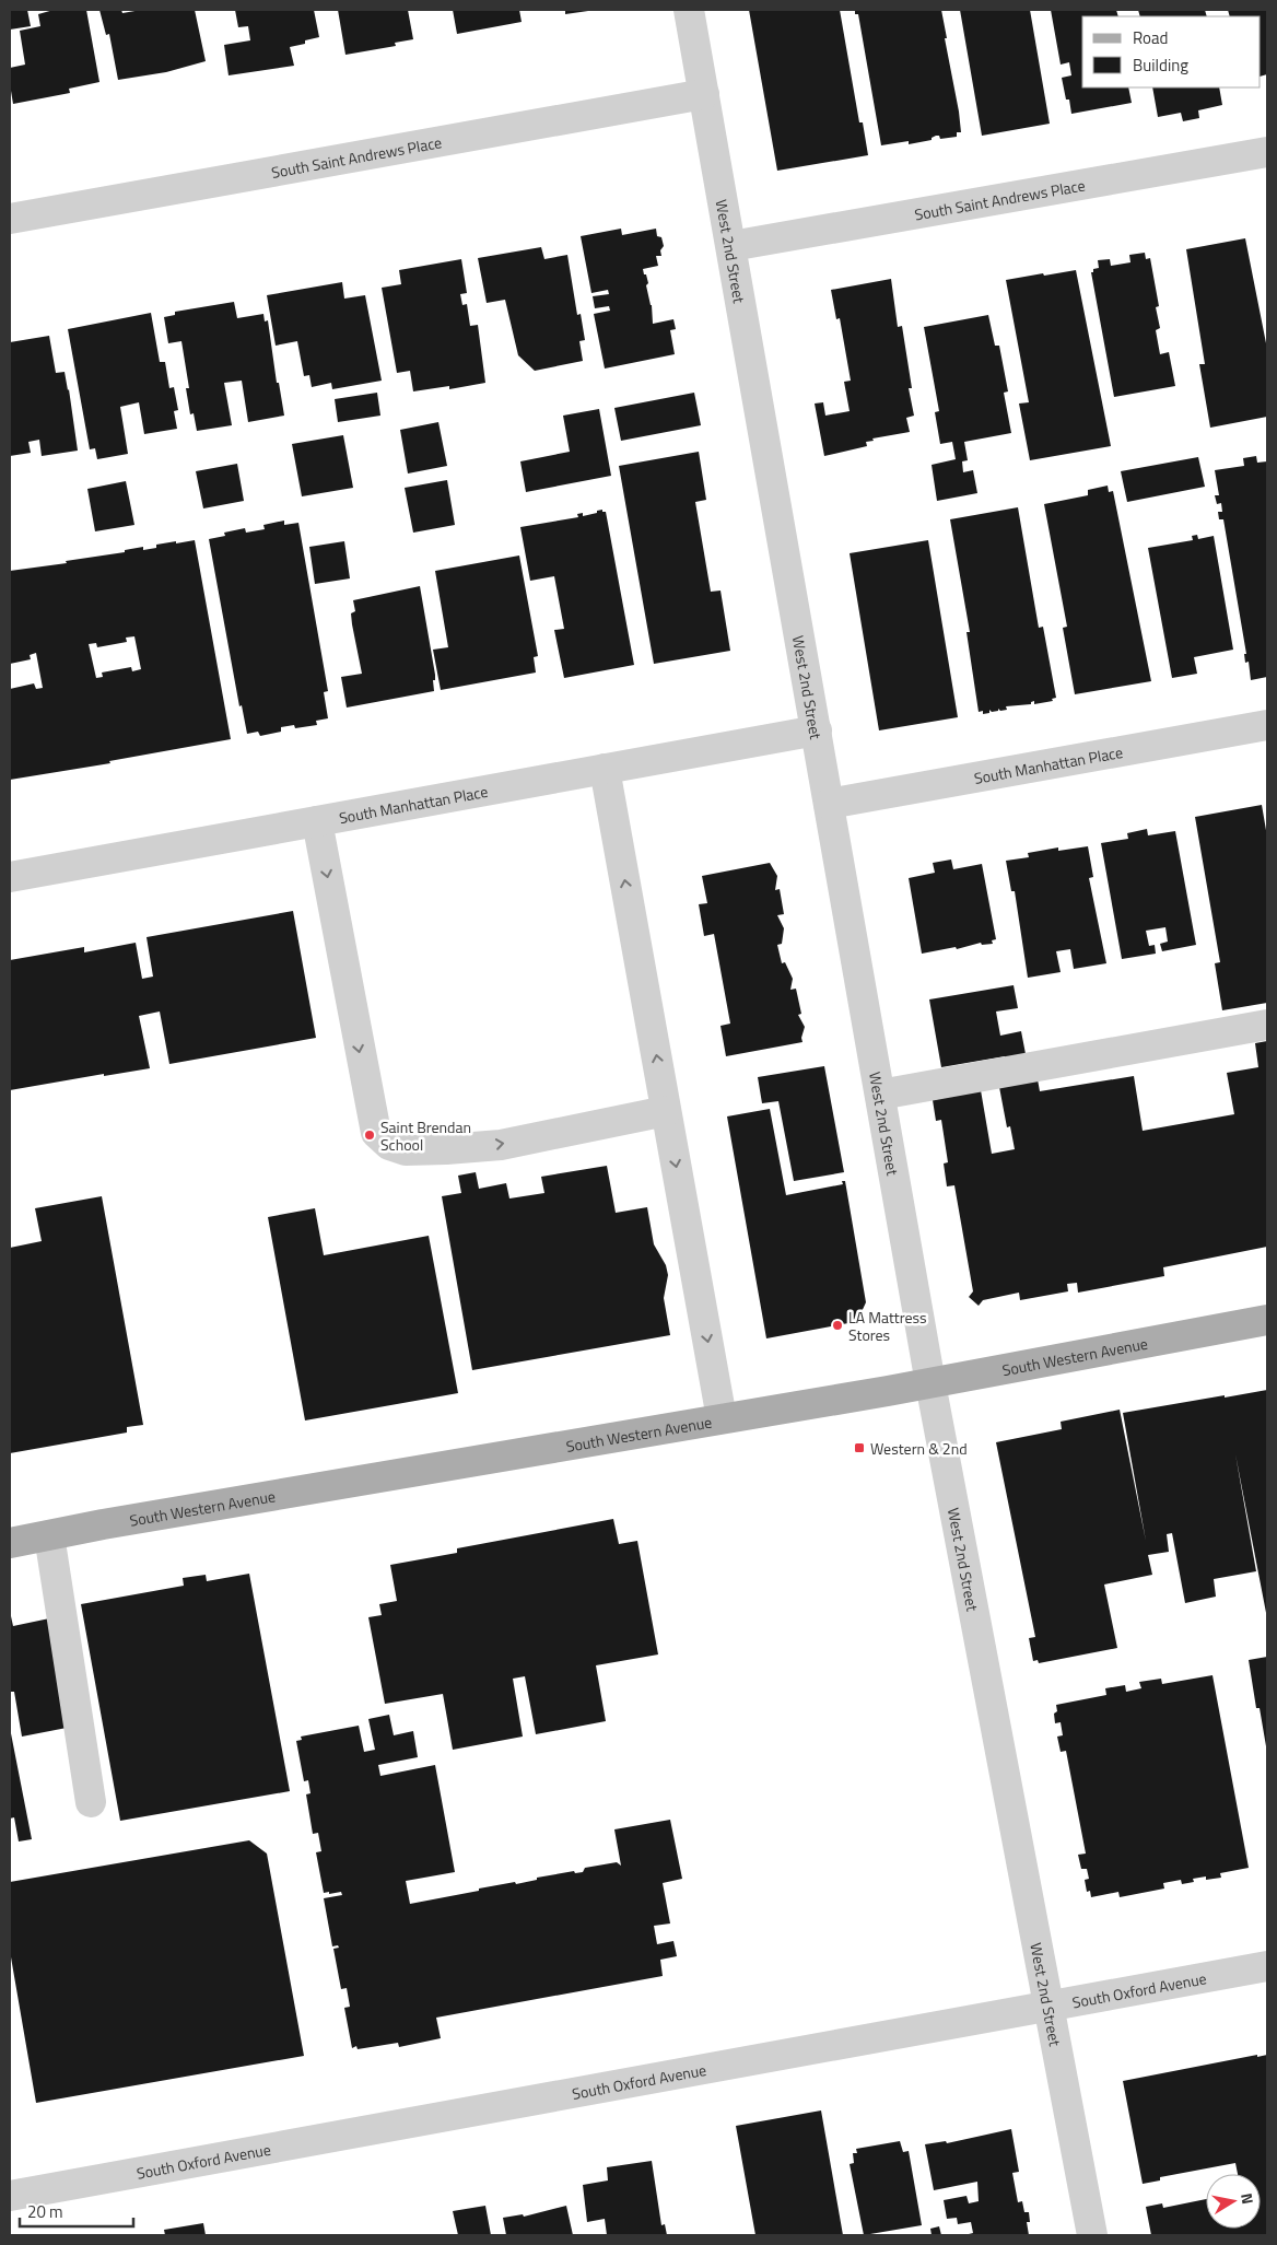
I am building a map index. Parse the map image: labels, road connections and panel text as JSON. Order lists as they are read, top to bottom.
{
  "streets": {
    "main road": ["South Western Avenue"],
    "street": [
      "South Saint Andrews Place",
      "West 2nd Street",
      "South Manhattan Place",
      "South Oxford Avenue"
    ]
  },
  "crossings": [
    ["South Saint Andrews Place", "West 2nd Street"],
    ["West 2nd Street", "South Manhattan Place"],
    ["West 2nd Street", "South Western Avenue"],
    ["West 2nd Street", "South Oxford Avenue"]
  ],
  "places": {
    "other": ["Saint Brendan School", "LA Mattress Stores"],
    "transit": ["Western & 2nd"]
  },
  "legend": ["Road", "Building"],
  "scale_bar": "20 m",
  "north": "right"
}
